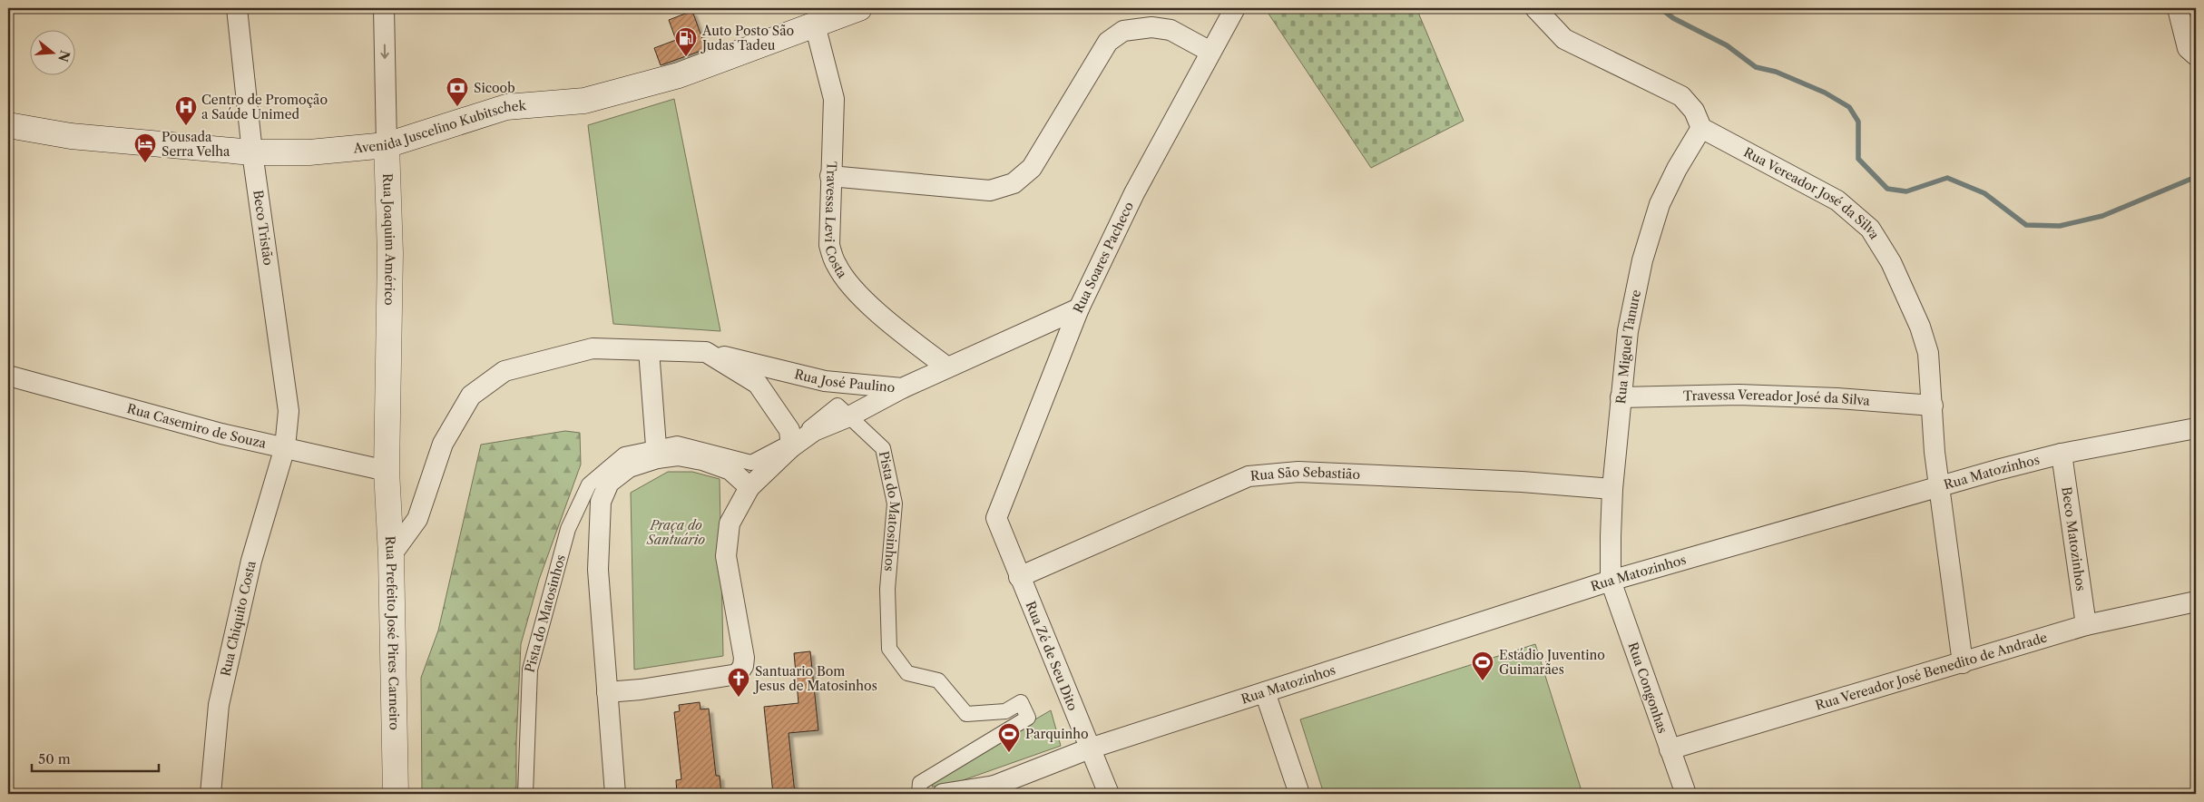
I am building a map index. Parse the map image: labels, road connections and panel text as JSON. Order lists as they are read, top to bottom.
{
  "streets": {
    "main road": ["Avenida Juscelino Kubitschek", "Rua Joaquim Américo", "Rua Prefeito José Pires Carneiro"],
    "street": [
      "Rua Vereador José da Silva",
      "Travessa Levi Costa",
      "Beco Tristão",
      "Rua Soares Pacheco",
      "Rua Miguel Tanure",
      "Rua José Paulino",
      "Travessa Vereador José da Silva",
      "Rua Casemiro de Souza",
      "Rua Matozinhos",
      "Rua São Sebastião",
      "Pista do Matosinhos",
      "Beco Matozinhos",
      "Rua Chiquito Costa",
      "Rua Zé de Seu Dito",
      "Rua Vereador José Benedito de Andrade",
      "Rua Congonhas"
    ]
  },
  "crossings": [
    ["Avenida Juscelino Kubitschek", "Travessa Levi Costa"],
    ["Avenida Juscelino Kubitschek", "Beco Tristão"],
    ["Avenida Juscelino Kubitschek", "Rua Joaquim Américo"],
    ["Rua Vereador José da Silva", "Rua Miguel Tanure"],
    ["Rua Vereador José da Silva", "Travessa Vereador José da Silva"],
    ["Rua Vereador José da Silva", "Rua Matozinhos"],
    ["Rua Vereador José da Silva", "Rua Vereador José Benedito de Andrade"],
    ["Travessa Levi Costa", "Rua José Paulino"],
    ["Beco Tristão", "Rua Casemiro de Souza"],
    ["Beco Tristão", "Rua Chiquito Costa"],
    ["Rua Joaquim Américo", "Rua Casemiro de Souza"],
    ["Rua Joaquim Américo", "Rua Prefeito José Pires Carneiro"],
    ["Rua Soares Pacheco", "Rua José Paulino"],
    ["Rua Soares Pacheco", "Rua Zé de Seu Dito"],
    ["Rua Miguel Tanure", "Travessa Vereador José da Silva"],
    ["Rua Miguel Tanure", "Rua Matozinhos"],
    ["Rua Miguel Tanure", "Rua São Sebastião"],
    ["Rua Miguel Tanure", "Rua Congonhas"],
    ["Rua Casemiro de Souza", "Rua Chiquito Costa"],
    ["Rua Casemiro de Souza", "Rua Prefeito José Pires Carneiro"],
    ["Rua Matozinhos", "Beco Matozinhos"],
    ["Rua Matozinhos", "Rua Zé de Seu Dito"],
    ["Rua Matozinhos", "Rua Congonhas"],
    ["Rua São Sebastião", "Rua Zé de Seu Dito"],
    ["Beco Matozinhos", "Rua Vereador José Benedito de Andrade"],
    ["Rua Vereador José Benedito de Andrade", "Rua Congonhas"]
  ],
  "parks": ["Praça do Santuário"],
  "places": {
    "fuel station": ["Auto Posto São Judas Tadeu"],
    "bank": ["Sicoob"],
    "hospital": ["Centro de Promoção a Saúde Unimed"],
    "hotel": ["Pousada Serra Velha"],
    "sports": ["Estádio Juventino Guimarães", "Parquinho"],
    "church": ["Santuario Bom Jesus de Matosinhos"]
  },
  "scale_bar": "50 m",
  "north": "right"
}
